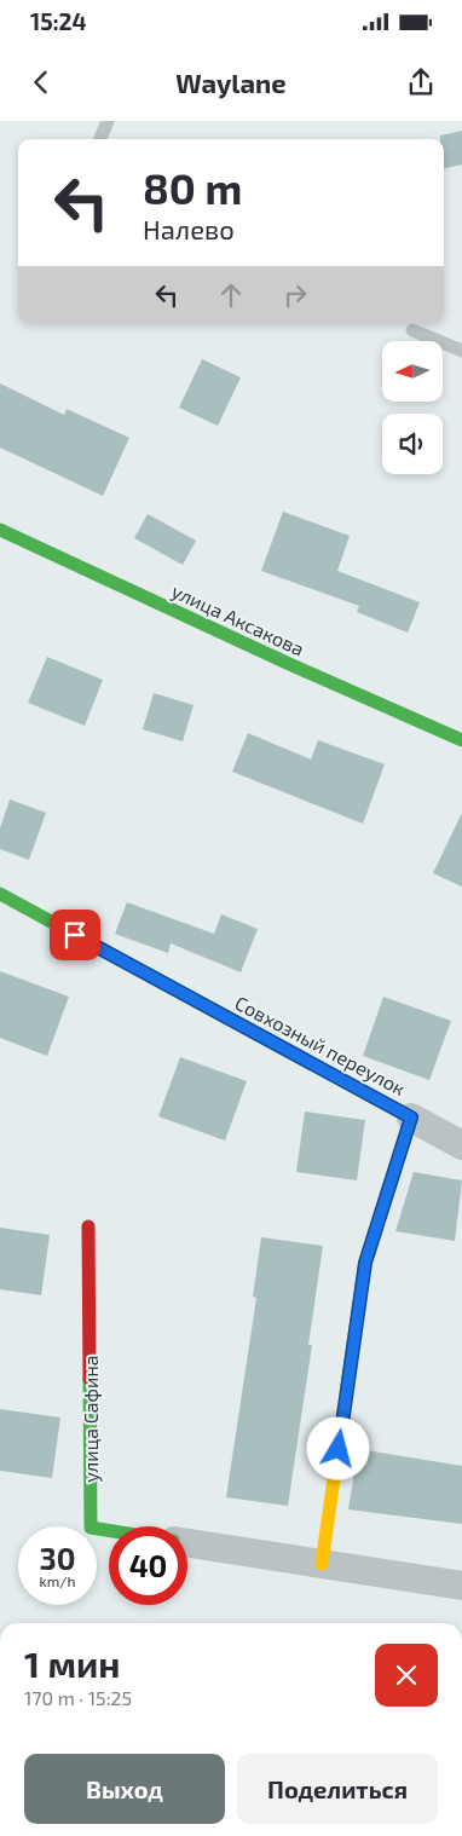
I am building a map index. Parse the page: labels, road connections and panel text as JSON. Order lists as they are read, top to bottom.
{
  "streets": {
    "street": ["улица Аксакова", "Совхозный переулок", "улица Сафина"]
  },
  "crossings": [
    ["Совхозный переулок", "улица Сафина"]
  ],
  "north": "left",
  "page": {
    "status": "15:24",
    "header": "Waylane",
    "turn": ["80 m", "Налево"],
    "speed": "30 km/h",
    "limit": "40",
    "heading": ["1 мин", "170 m · 15:25"],
    "buttons": ["Выход", "Поделиться"]
  }
}
